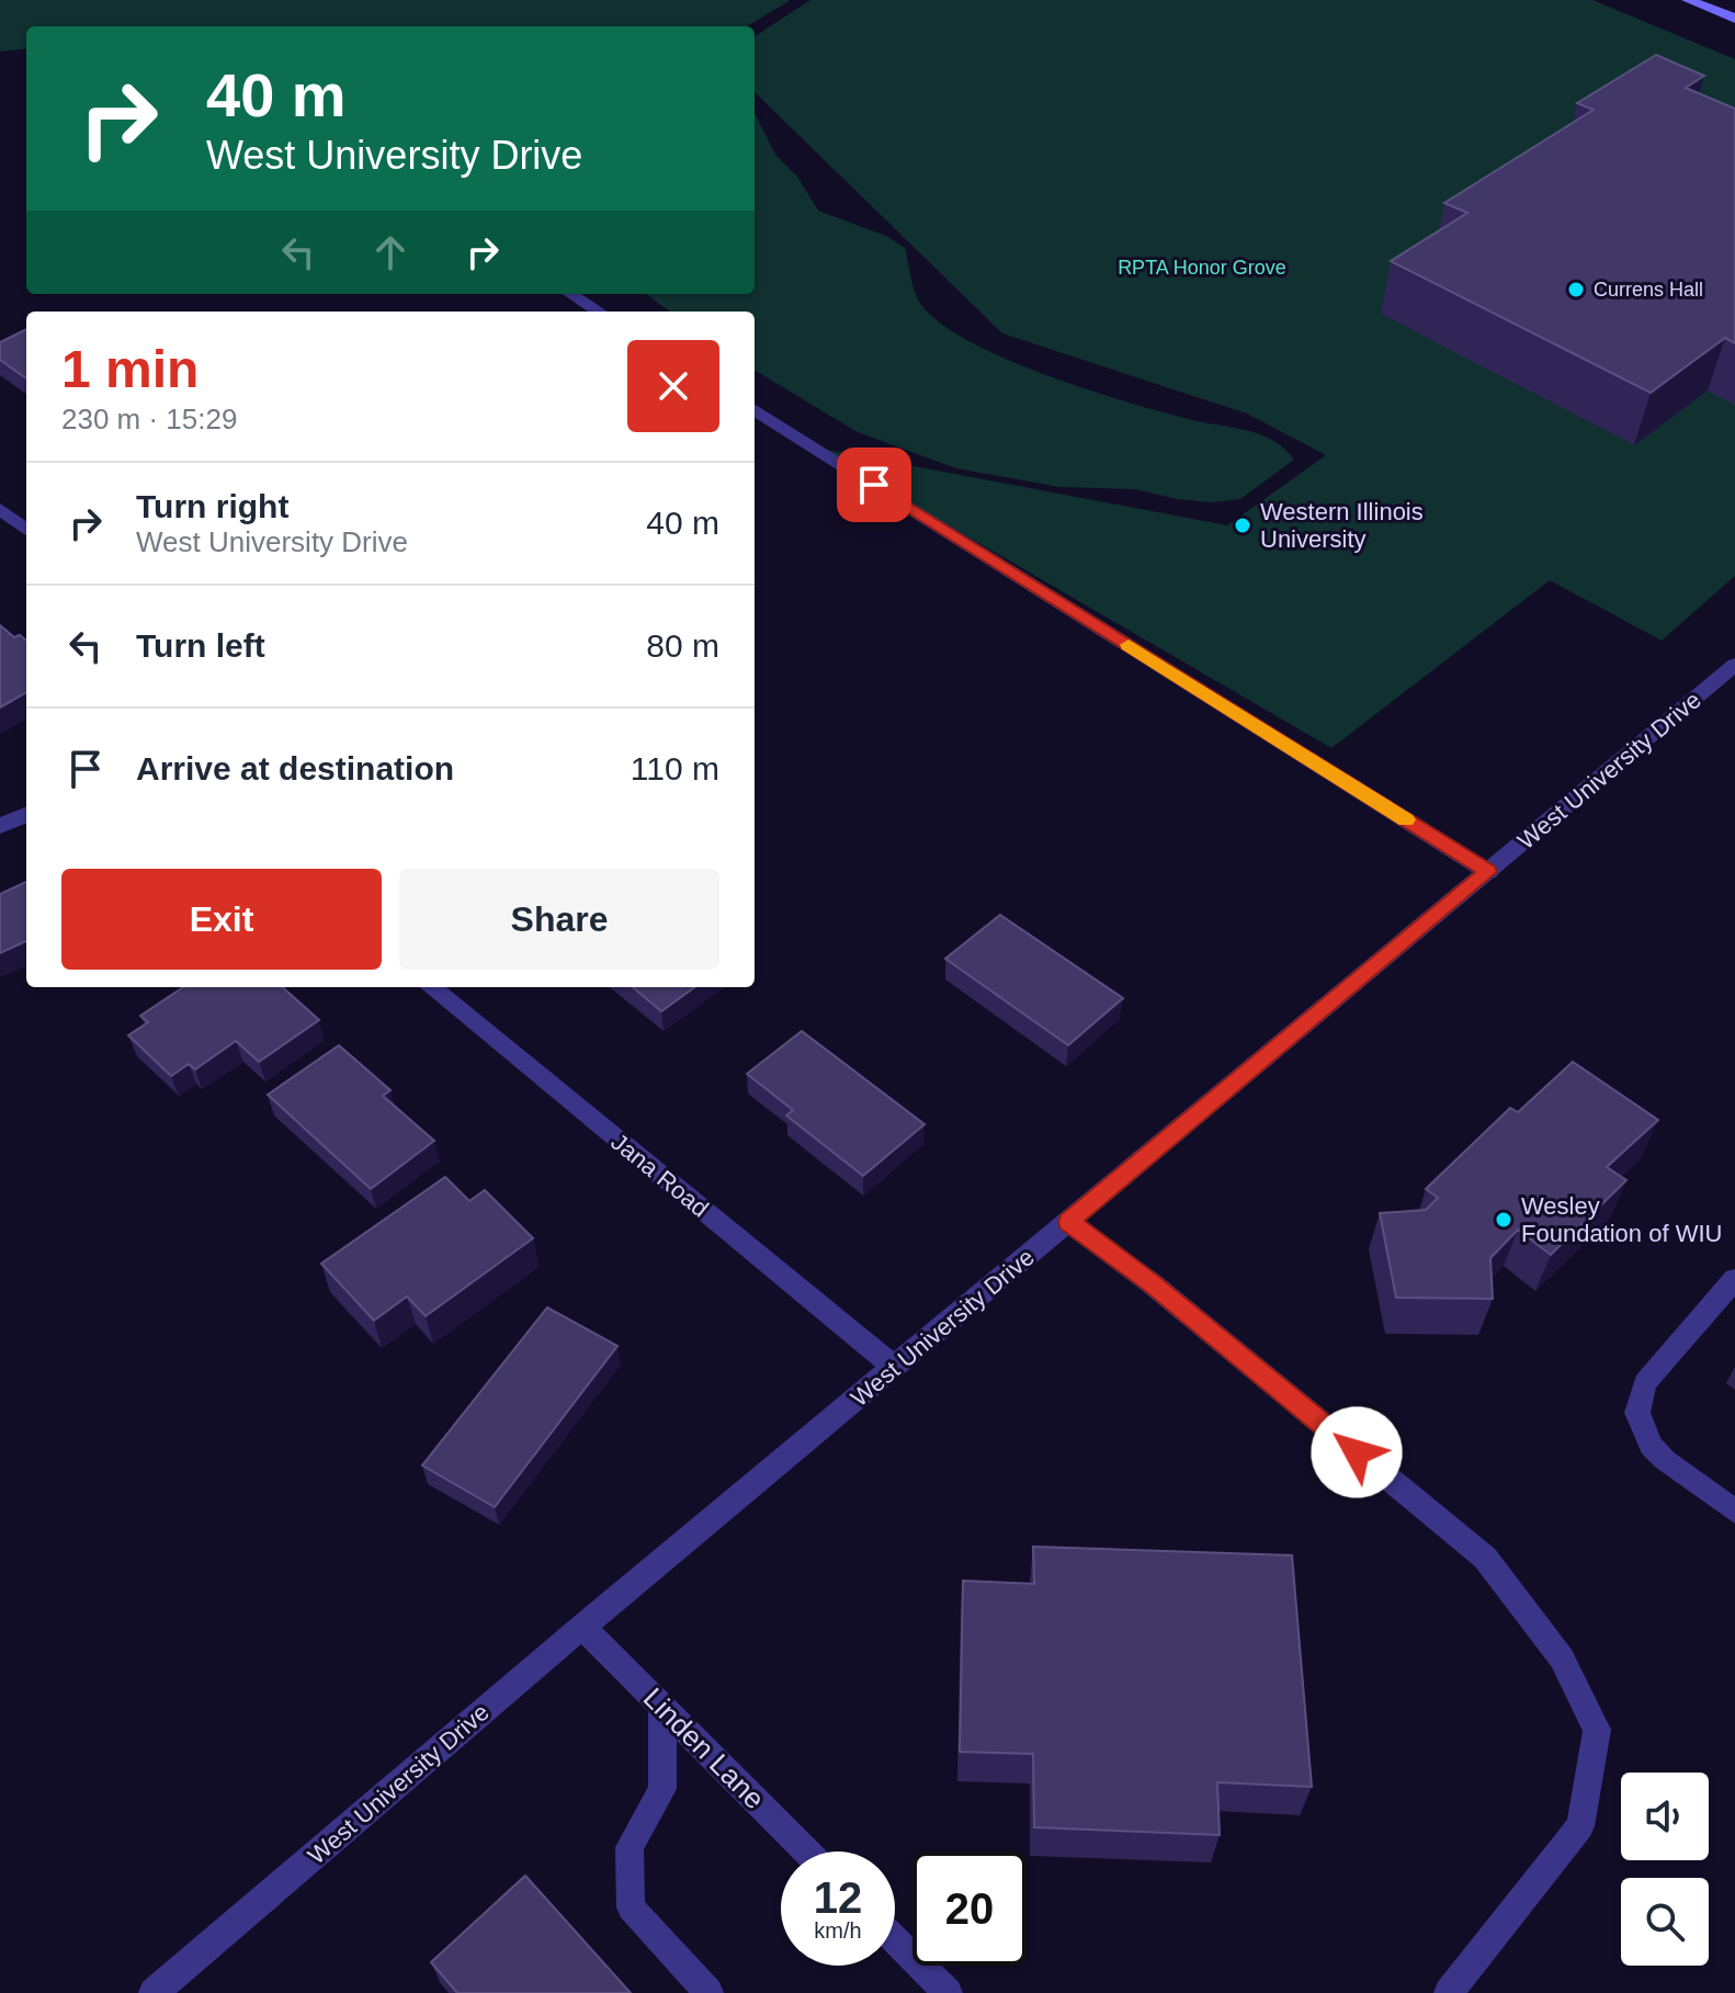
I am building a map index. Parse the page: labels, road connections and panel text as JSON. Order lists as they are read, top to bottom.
{
  "streets": {
    "street": ["West University Drive", "Jana Road", "Linden Lane"]
  },
  "crossings": [
    ["West University Drive", "Jana Road"],
    ["West University Drive", "Linden Lane"]
  ],
  "parks": ["RPTA Honor Grove"],
  "places": ["Currens Hall", "Western Illinois University", "Wesley Foundation of WIU"],
  "page": {
    "turn": ["40 m", "West University Drive"],
    "heading": ["1 min", "230 m · 15:29"],
    "list": [
      {
        "name": "Turn right",
        "note": "West University Drive",
        "value": "40 m"
      },
      {
        "name": "Turn left",
        "value": "80 m"
      },
      {
        "name": "Arrive at destination",
        "value": "110 m"
      }
    ],
    "buttons": ["Exit", "Share"],
    "speed": "12 km/h",
    "limit": "20"
  }
}
